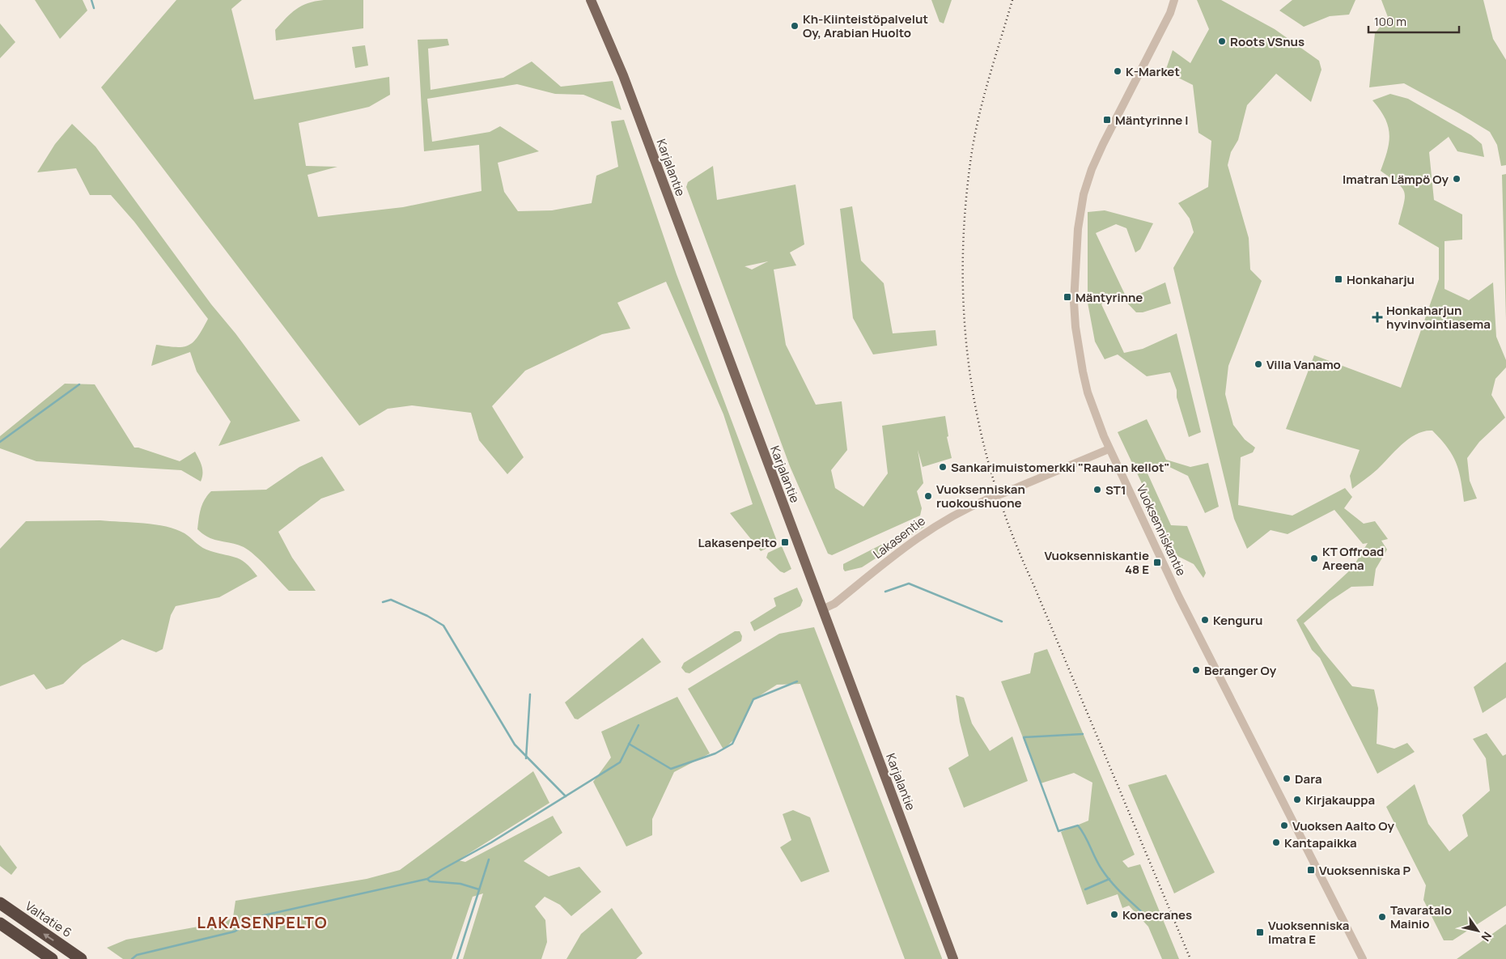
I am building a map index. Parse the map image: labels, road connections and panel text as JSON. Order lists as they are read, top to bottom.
{
  "streets": {
    "highway": ["Valtatie 6"],
    "main road": ["Karjalantie"],
    "street": ["Vuoksenniskantie", "Lakasentie"]
  },
  "crossings": [
    ["Karjalantie", "Lakasentie"],
    ["Vuoksenniskantie", "Lakasentie"]
  ],
  "districts": ["LAKASENPELTO"],
  "places": {
    "other": [
      "Kh-Kiinteistöpalvelut Oy, Arabian Huolto",
      "Roots VSnus",
      "K-Market",
      "Imatran Lämpö Oy",
      "Villa Vanamo",
      "Sankarimuistomerkki \"Rauhan kellot\"",
      "ST1",
      "Vuoksenniskan ruokoushuone",
      "KT Offroad Areena",
      "Kenguru",
      "Beranger Oy",
      "Dara",
      "Kirjakauppa",
      "Vuoksen Aalto Oy",
      "Kantapaikka",
      "Konecranes",
      "Tavaratalo Mainio"
    ],
    "transit": [
      "Mäntyrinne I",
      "Honkaharju",
      "Mäntyrinne",
      "Lakasenpelto",
      "Vuoksenniskantie 48 E",
      "Vuoksenniska P",
      "Vuoksenniska Imatra E"
    ],
    "health": ["Honkaharjun hyvinvointiasema"]
  },
  "scale_bar": "100 m",
  "north": "bottom right"
}
